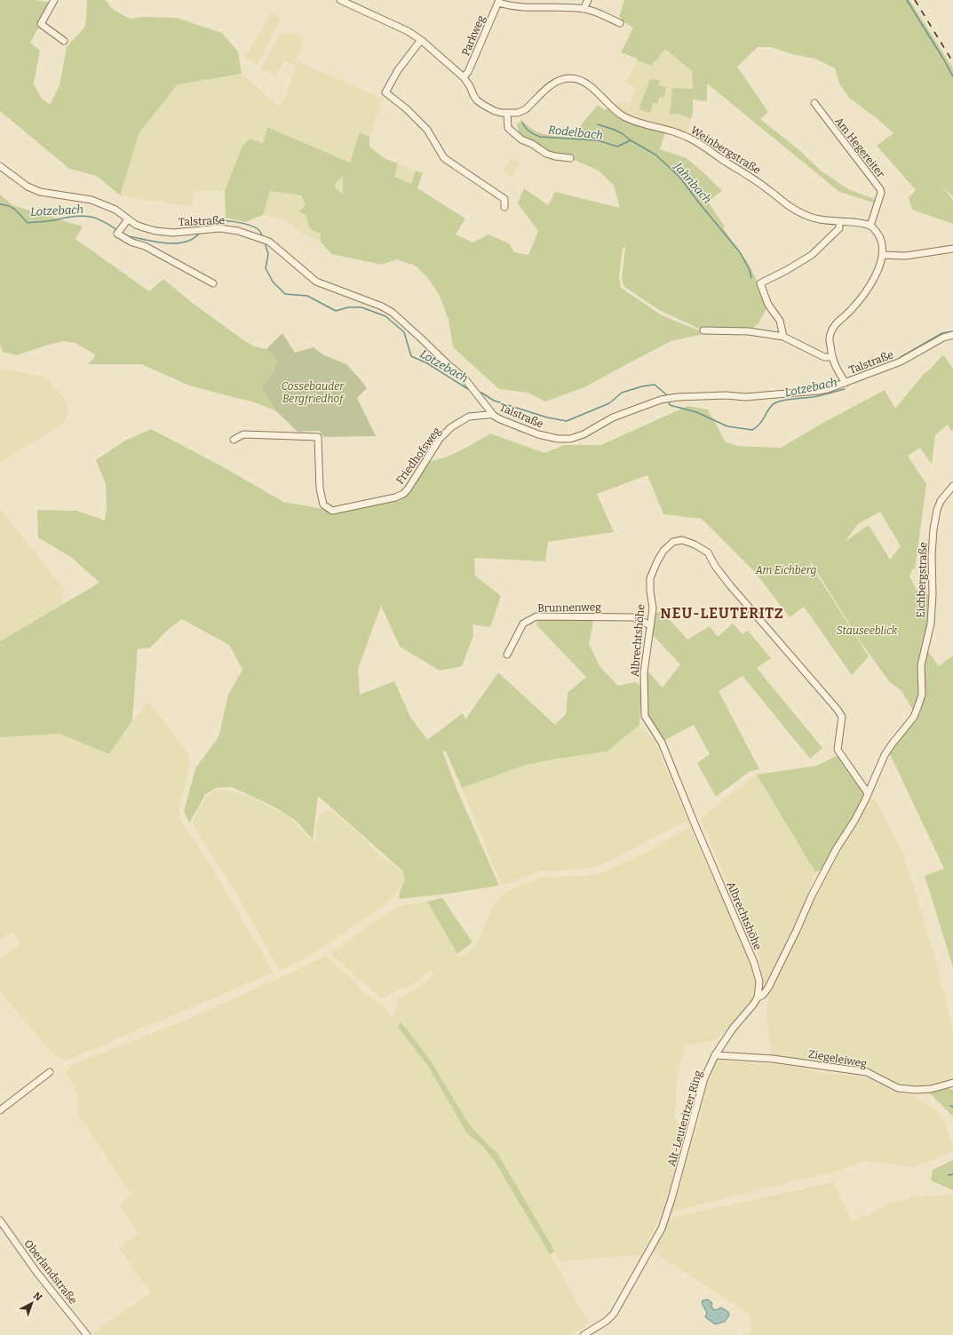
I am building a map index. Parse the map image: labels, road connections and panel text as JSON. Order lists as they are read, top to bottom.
{
  "streets": {
    "street": [
      "Parkweg",
      "Am Hegereiter",
      "Weinbergstraße",
      "Talstraße",
      "Friedhofsweg",
      "Eichbergstraße",
      "Brunnenweg",
      "Albrechtshöhe",
      "Ziegeleiweg",
      "Alt-Leuteritzer Ring",
      "Oberlandstraße"
    ]
  },
  "crossings": [
    ["Parkweg", "Weinbergstraße"],
    ["Am Hegereiter", "Weinbergstraße"],
    ["Talstraße", "Friedhofsweg"],
    ["Eichbergstraße", "Albrechtshöhe"],
    ["Eichbergstraße", "Alt-Leuteritzer Ring"],
    ["Brunnenweg", "Albrechtshöhe"],
    ["Albrechtshöhe", "Alt-Leuteritzer Ring"],
    ["Ziegeleiweg", "Alt-Leuteritzer Ring"]
  ],
  "districts": ["NEU-LEUTERITZ"],
  "water": ["Rodelbach", "Jahnbach", "Lotzebach"],
  "parks": ["Cossebauder Bergfriedhof", "Am Eichberg", "Stauseeblick"],
  "north": "top right"
}
